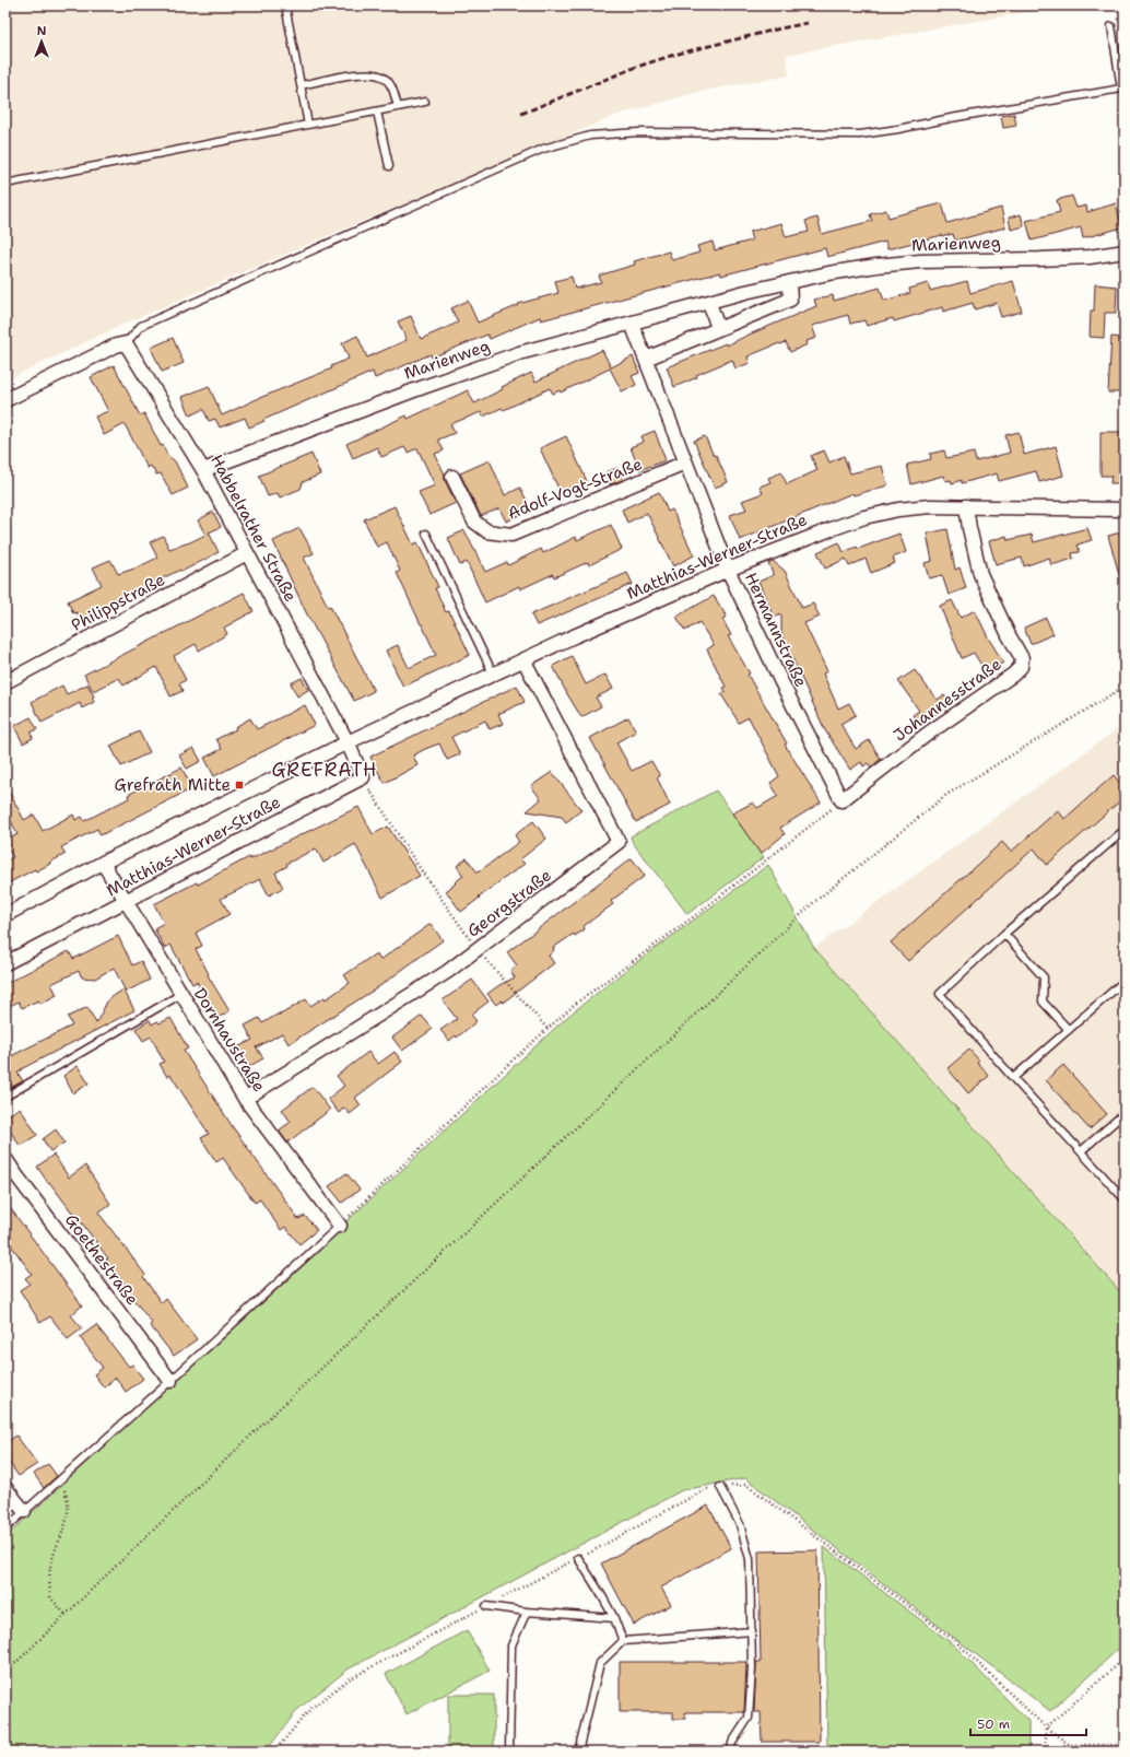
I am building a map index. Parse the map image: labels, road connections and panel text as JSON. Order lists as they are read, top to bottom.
{
  "streets": {
    "street": [
      "Marienweg",
      "Adolf-Vogt-Straße",
      "Habbelrather Straße",
      "Matthias-Werner-Straße",
      "Philippstraße",
      "Hermannstraße",
      "Johannesstraße",
      "Georgstraße",
      "Dornhaustraße",
      "Goethestraße"
    ]
  },
  "crossings": [
    ["Marienweg", "Habbelrather Straße"],
    ["Marienweg", "Hermannstraße"],
    ["Adolf-Vogt-Straße", "Hermannstraße"],
    ["Habbelrather Straße", "Matthias-Werner-Straße"],
    ["Habbelrather Straße", "Philippstraße"],
    ["Matthias-Werner-Straße", "Hermannstraße"],
    ["Matthias-Werner-Straße", "Johannesstraße"],
    ["Matthias-Werner-Straße", "Georgstraße"],
    ["Matthias-Werner-Straße", "Dornhaustraße"],
    ["Hermannstraße", "Johannesstraße"],
    ["Georgstraße", "Dornhaustraße"]
  ],
  "districts": ["GREFRATH"],
  "places": {
    "transit": ["Grefrath Mitte"]
  },
  "scale_bar": "50 m",
  "north": "top"
}
